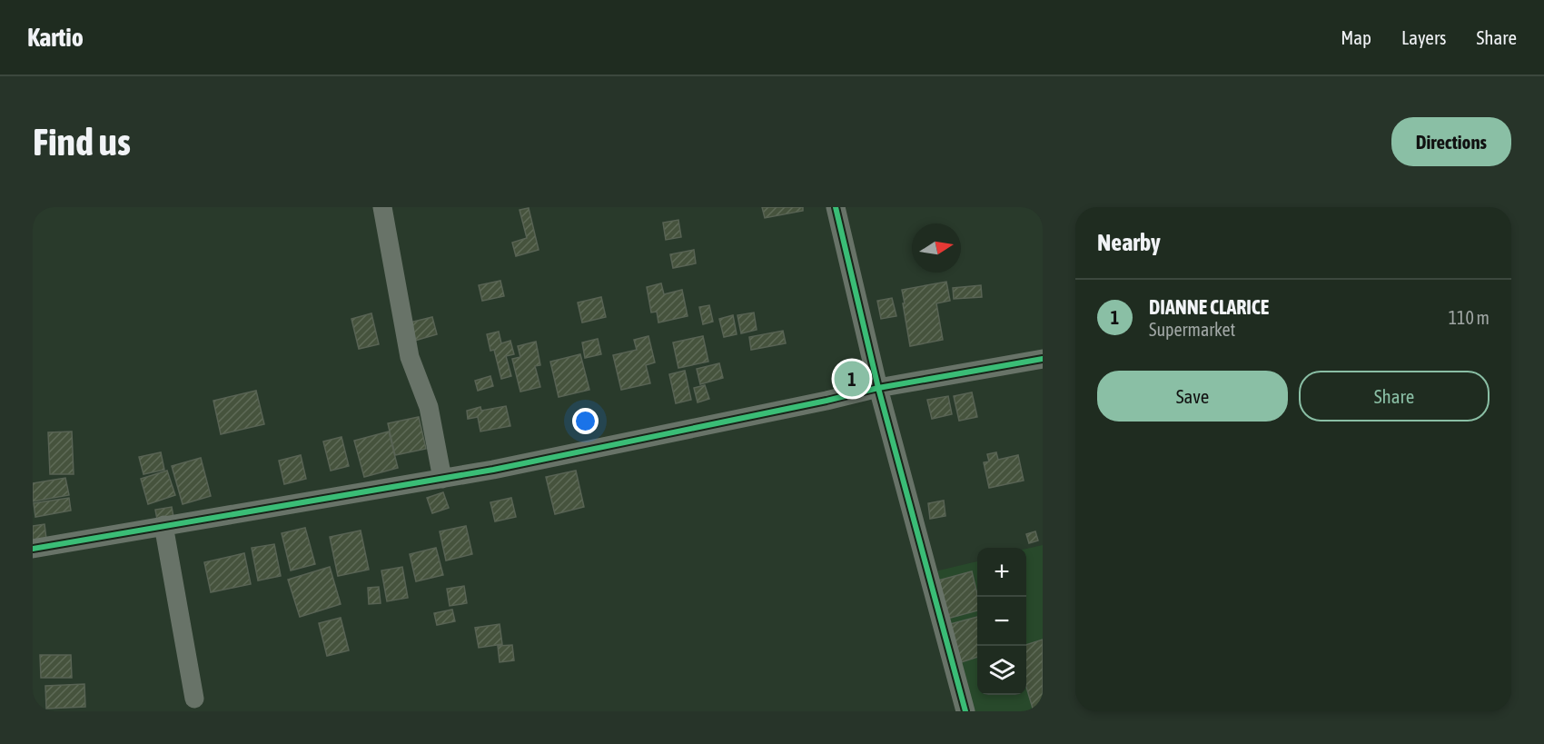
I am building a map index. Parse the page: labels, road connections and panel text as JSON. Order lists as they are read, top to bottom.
{
  "north": "right",
  "page": {
    "header": "Kartio",
    "nav": ["Map", "Layers", "Share"],
    "buttons": [
      "Directions",
      ["Save", "Share"]
    ],
    "title": "Find us",
    "heading": "Nearby",
    "list": [
      {
        "mark": "1",
        "name": "DIANNE CLARICE",
        "note": "Supermarket",
        "value": "110 m"
      }
    ],
    "pins": "1",
    "map_buttons": ["+", "−"]
  }
}
